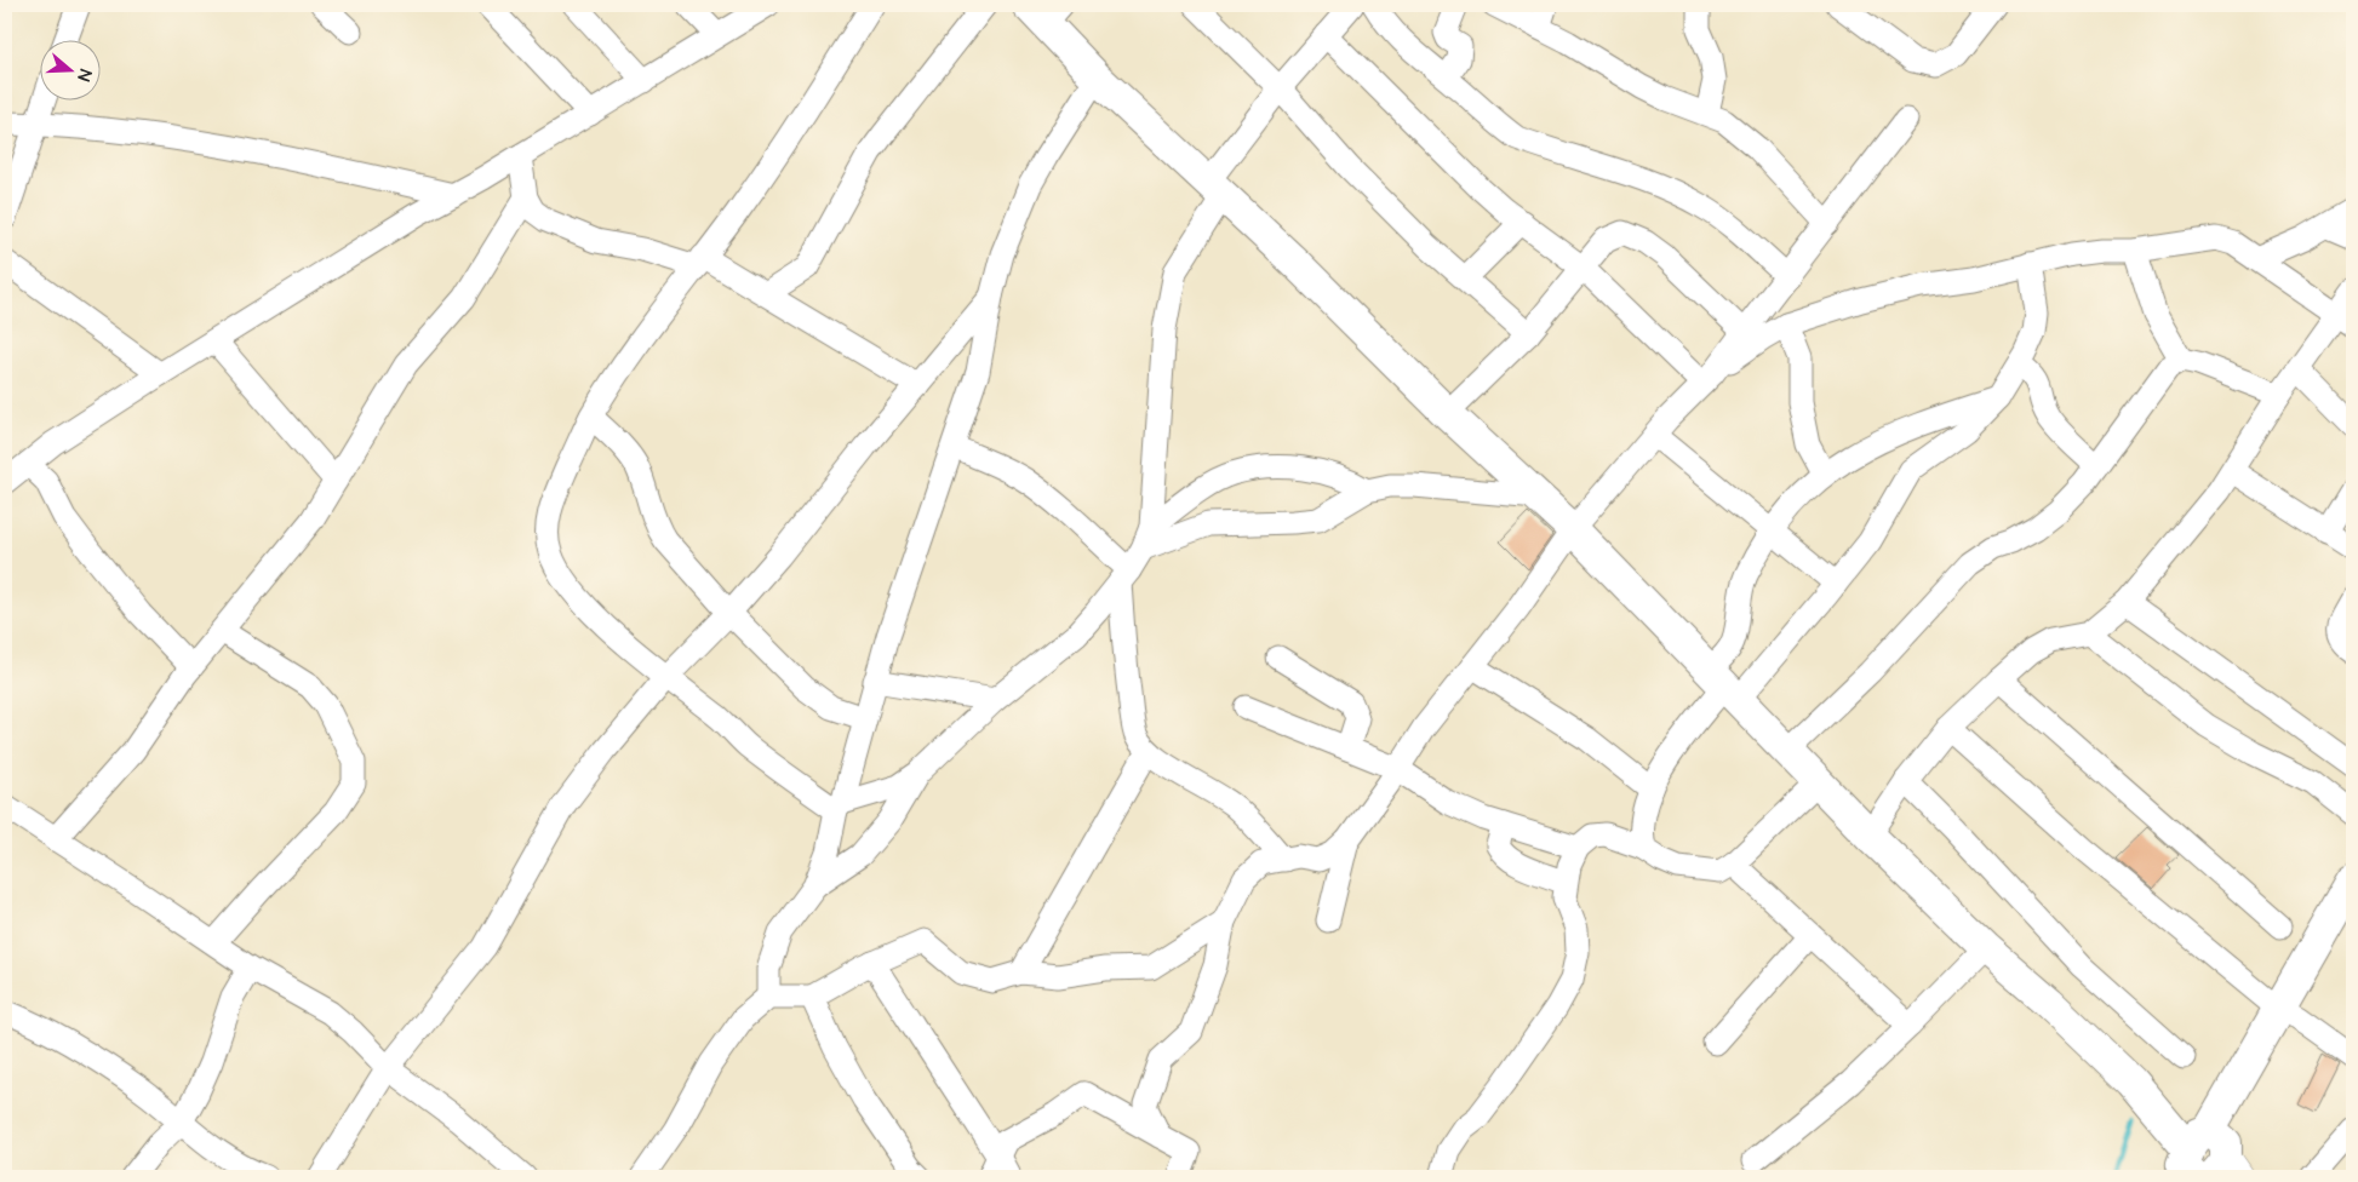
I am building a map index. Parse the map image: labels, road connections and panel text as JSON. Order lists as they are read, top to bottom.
{
  "north": "right"
}
